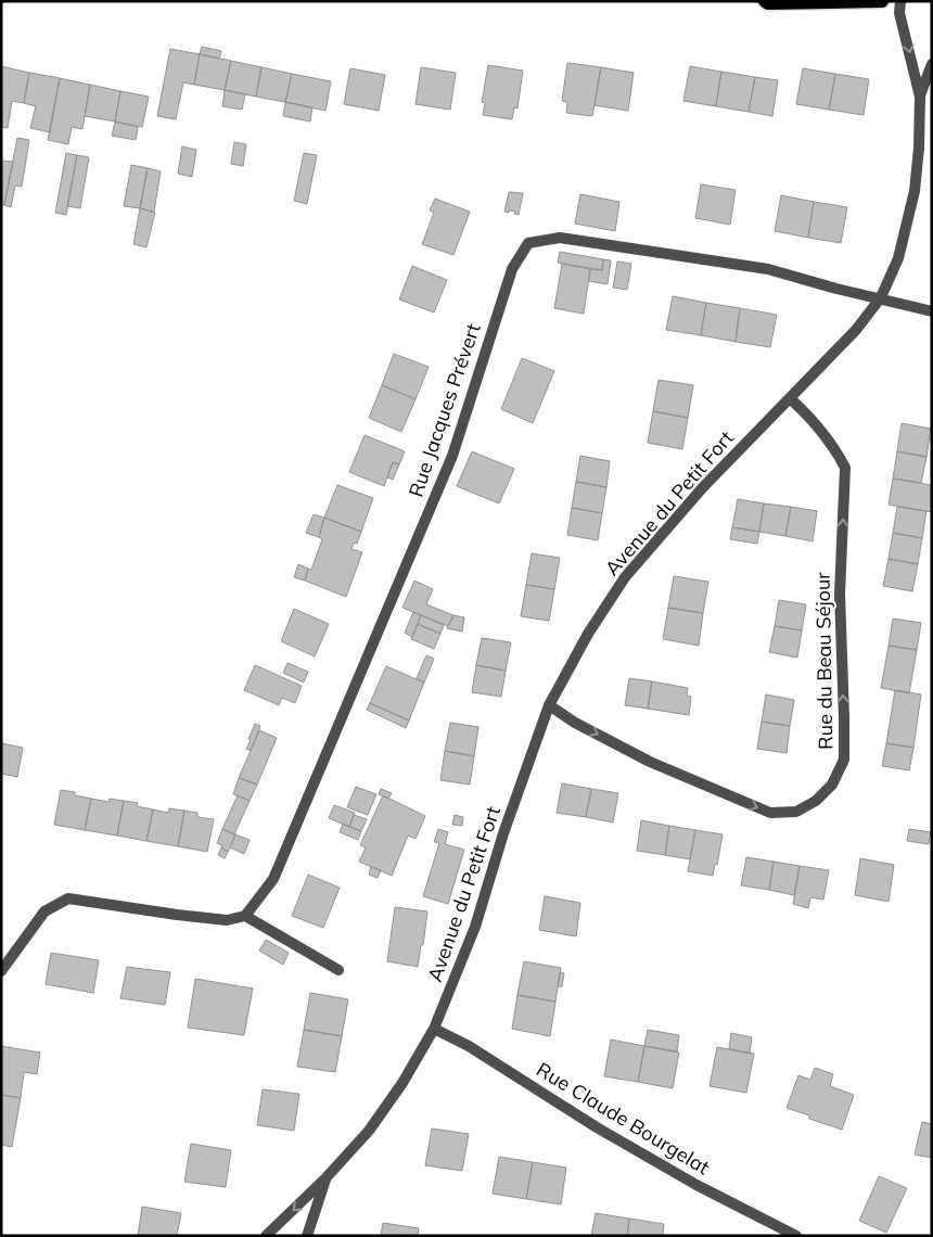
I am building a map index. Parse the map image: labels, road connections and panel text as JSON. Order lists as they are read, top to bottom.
{
  "streets": {
    "street": [
      "Rue Jacques Prévert",
      "Avenue du Petit Fort",
      "Rue du Beau Séjour",
      "Rue Claude Bourgelat"
    ]
  },
  "crossings": [
    ["Rue Jacques Prévert", "Avenue du Petit Fort"],
    ["Avenue du Petit Fort", "Rue du Beau Séjour"],
    ["Avenue du Petit Fort", "Rue Claude Bourgelat"]
  ]
}
